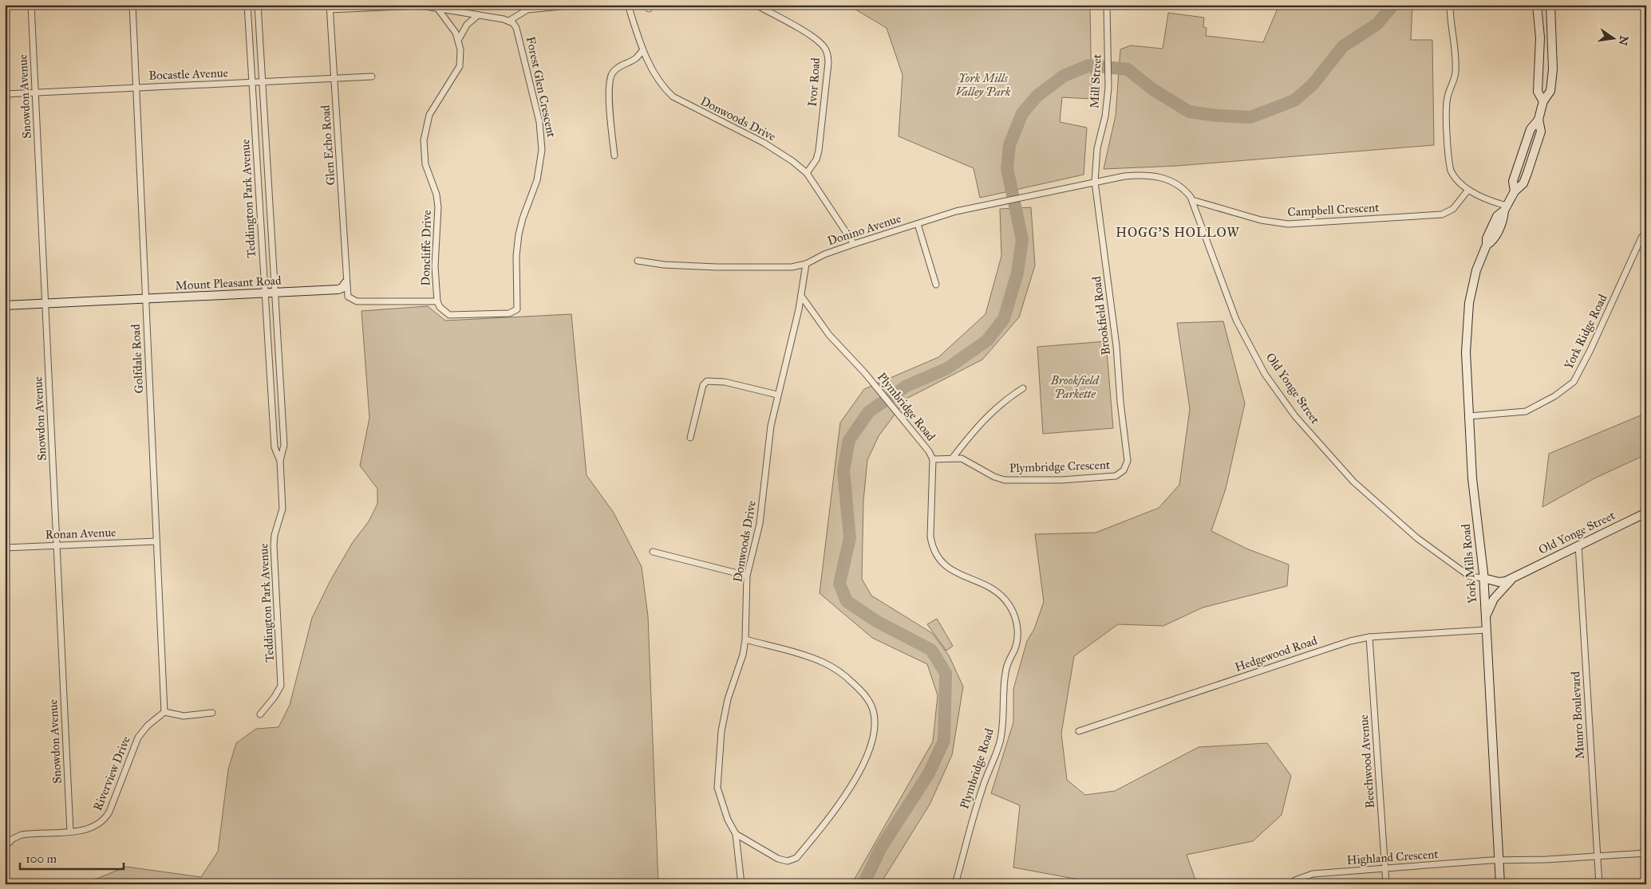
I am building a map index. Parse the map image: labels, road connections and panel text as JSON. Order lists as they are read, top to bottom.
{
  "streets": {
    "main road": ["Mount Pleasant Road", "Old Yonge Street", "York Mills Road"],
    "street": [
      "Bocastle Avenue",
      "Mill Street",
      "Ivor Road",
      "Forest Glen Crescent",
      "Snowdon Avenue",
      "Donwoods Drive",
      "Glen Echo Road",
      "Teddington Park Avenue",
      "Campbell Crescent",
      "Donino Avenue",
      "Doncliffe Drive",
      "Brookfield Road",
      "York Ridge Road",
      "Golfdale Road",
      "Plymbridge Road",
      "Plymbridge Crescent",
      "Ronan Avenue",
      "Hedgewood Road",
      "Munro Boulevard",
      "Beechwood Avenue",
      "Riverview Drive",
      "Highland Crescent"
    ]
  },
  "crossings": [
    ["Bocastle Avenue", "Snowdon Avenue"],
    ["Bocastle Avenue", "Glen Echo Road"],
    ["Bocastle Avenue", "Teddington Park Avenue"],
    ["Bocastle Avenue", "Golfdale Road"],
    ["Mill Street", "Donino Avenue"],
    ["Mill Street", "Brookfield Road"],
    ["Mill Street", "Old Yonge Street"],
    ["Ivor Road", "Donwoods Drive"],
    ["Forest Glen Crescent", "Doncliffe Drive"],
    ["Snowdon Avenue", "Mount Pleasant Road"],
    ["Snowdon Avenue", "Ronan Avenue"],
    ["Snowdon Avenue", "Riverview Drive"],
    ["Donwoods Drive", "Donino Avenue"],
    ["Donwoods Drive", "Plymbridge Road"],
    ["Glen Echo Road", "Mount Pleasant Road"],
    ["Teddington Park Avenue", "Mount Pleasant Road"],
    ["Campbell Crescent", "Old Yonge Street"],
    ["Donino Avenue", "Brookfield Road"],
    ["Donino Avenue", "Old Yonge Street"],
    ["Mount Pleasant Road", "Golfdale Road"],
    ["Brookfield Road", "Old Yonge Street"],
    ["Brookfield Road", "Plymbridge Crescent"],
    ["York Ridge Road", "York Mills Road"],
    ["Golfdale Road", "Ronan Avenue"],
    ["Golfdale Road", "Riverview Drive"],
    ["Old Yonge Street", "York Mills Road"],
    ["Old Yonge Street", "Munro Boulevard"],
    ["Plymbridge Road", "Plymbridge Crescent"],
    ["York Mills Road", "Hedgewood Road"],
    ["York Mills Road", "Highland Crescent"],
    ["Hedgewood Road", "Beechwood Avenue"],
    ["Munro Boulevard", "Highland Crescent"],
    ["Beechwood Avenue", "Highland Crescent"]
  ],
  "districts": ["HOGG'S HOLLOW"],
  "parks": ["York Mills Valley Park", "Brookfield Parkette"],
  "scale_bar": "100 m",
  "north": "right"
}
